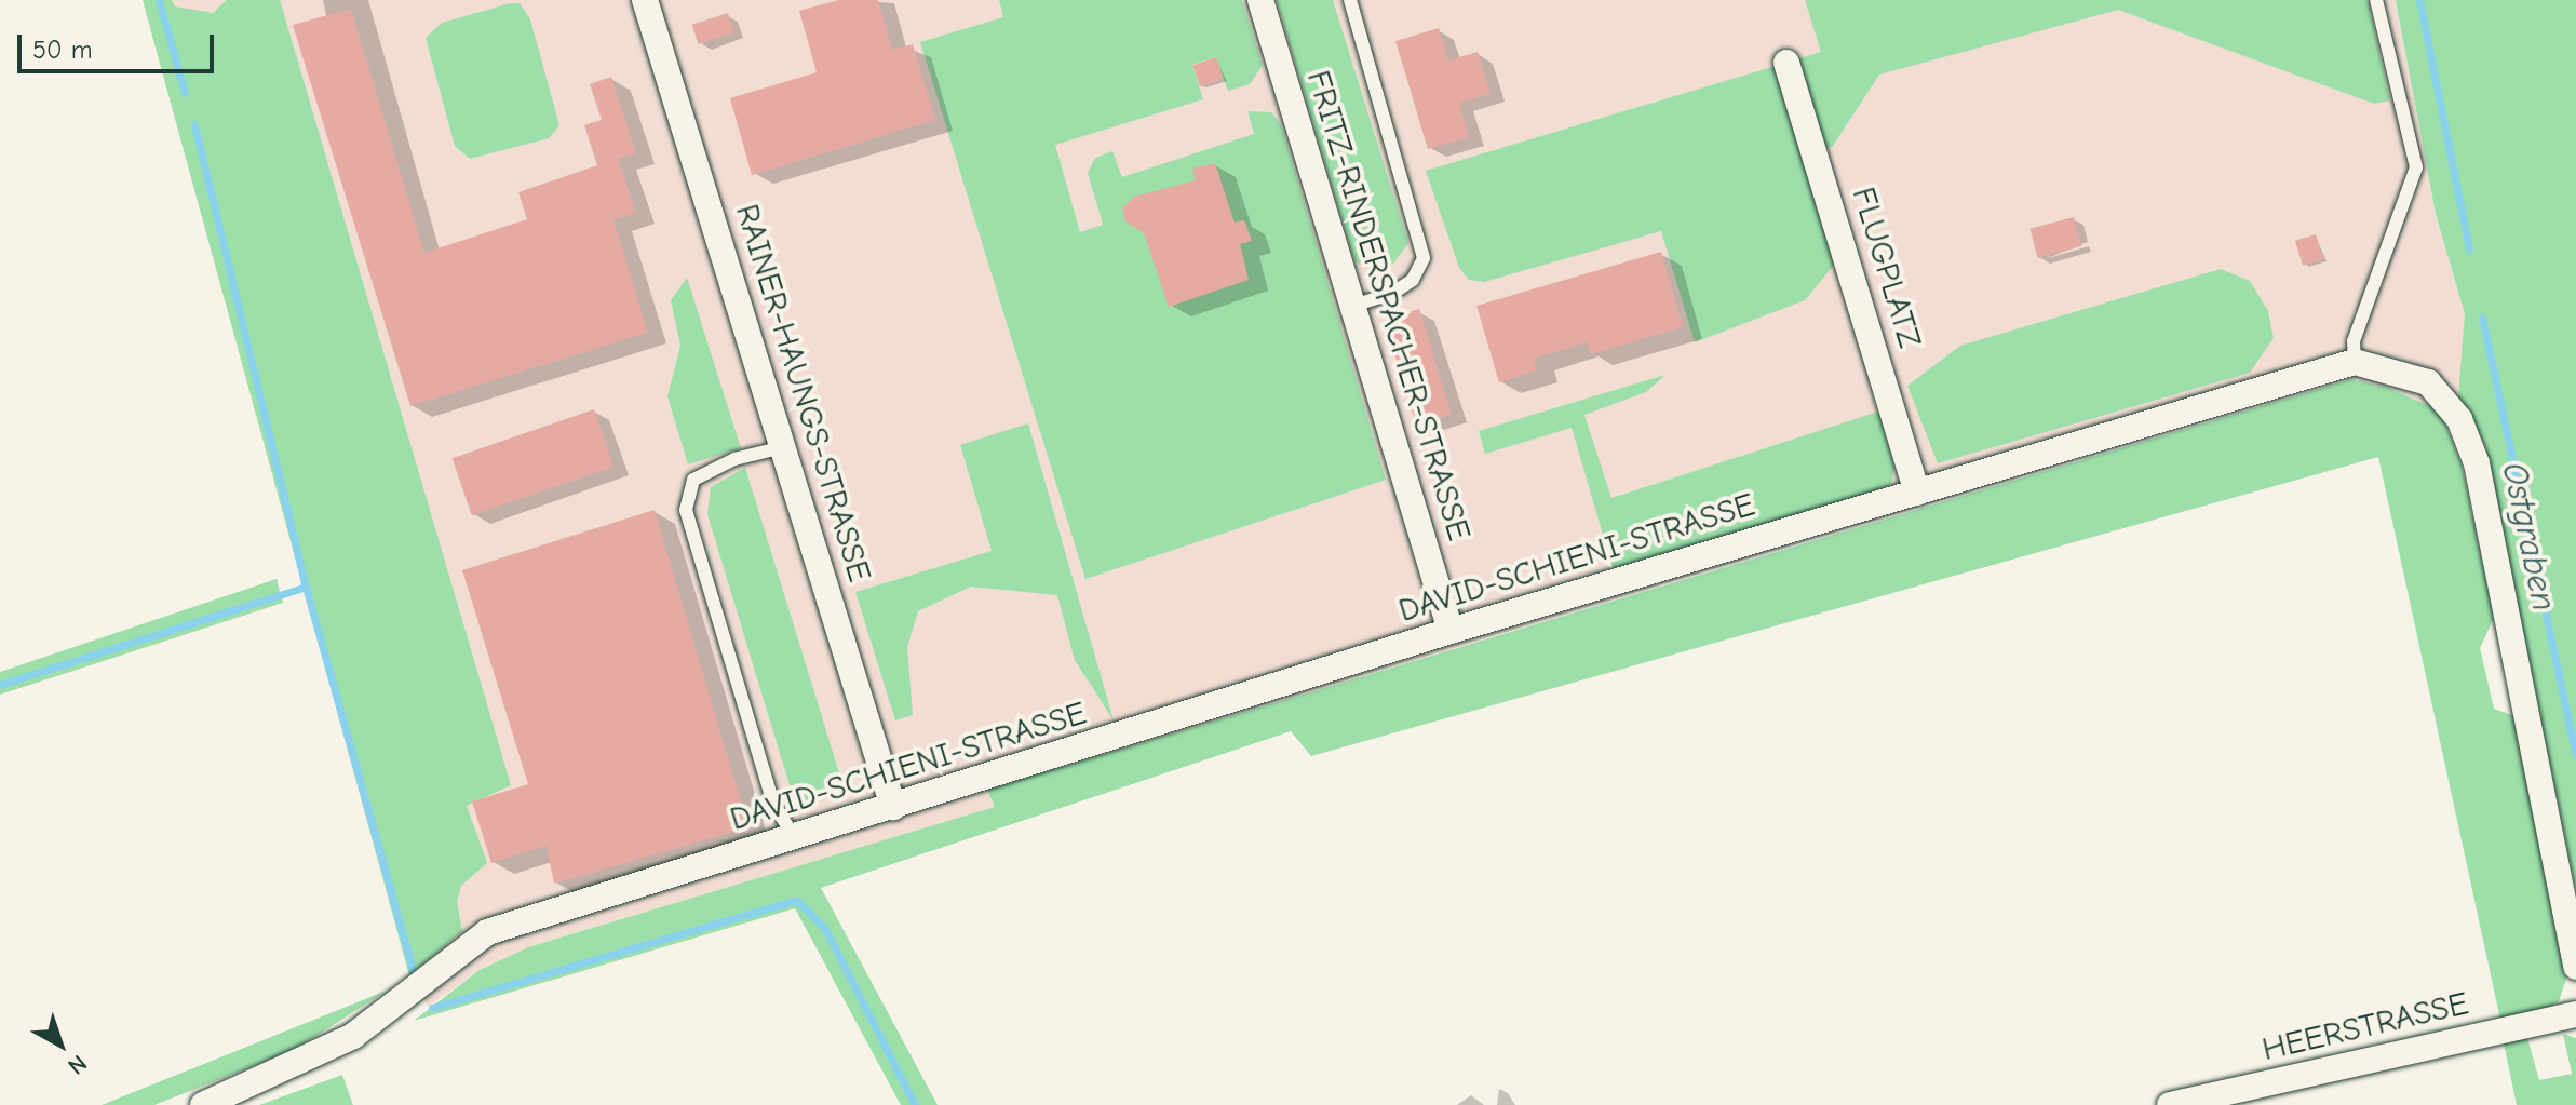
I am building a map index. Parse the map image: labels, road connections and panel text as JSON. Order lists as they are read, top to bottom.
{
  "streets": {
    "street": [
      "FLUGPLATZ",
      "FRITZ-RINDERSPACHER-STRASSE",
      "RAINER-HAUNGS-STRASSE",
      "DAVID-SCHIENI-STRASSE",
      "HEERSTRASSE"
    ]
  },
  "crossings": [
    ["FLUGPLATZ", "DAVID-SCHIENI-STRASSE"],
    ["FRITZ-RINDERSPACHER-STRASSE", "DAVID-SCHIENI-STRASSE"],
    ["RAINER-HAUNGS-STRASSE", "DAVID-SCHIENI-STRASSE"]
  ],
  "water": ["Ostgraben"],
  "scale_bar": "50 m",
  "north": "bottom right"
}
